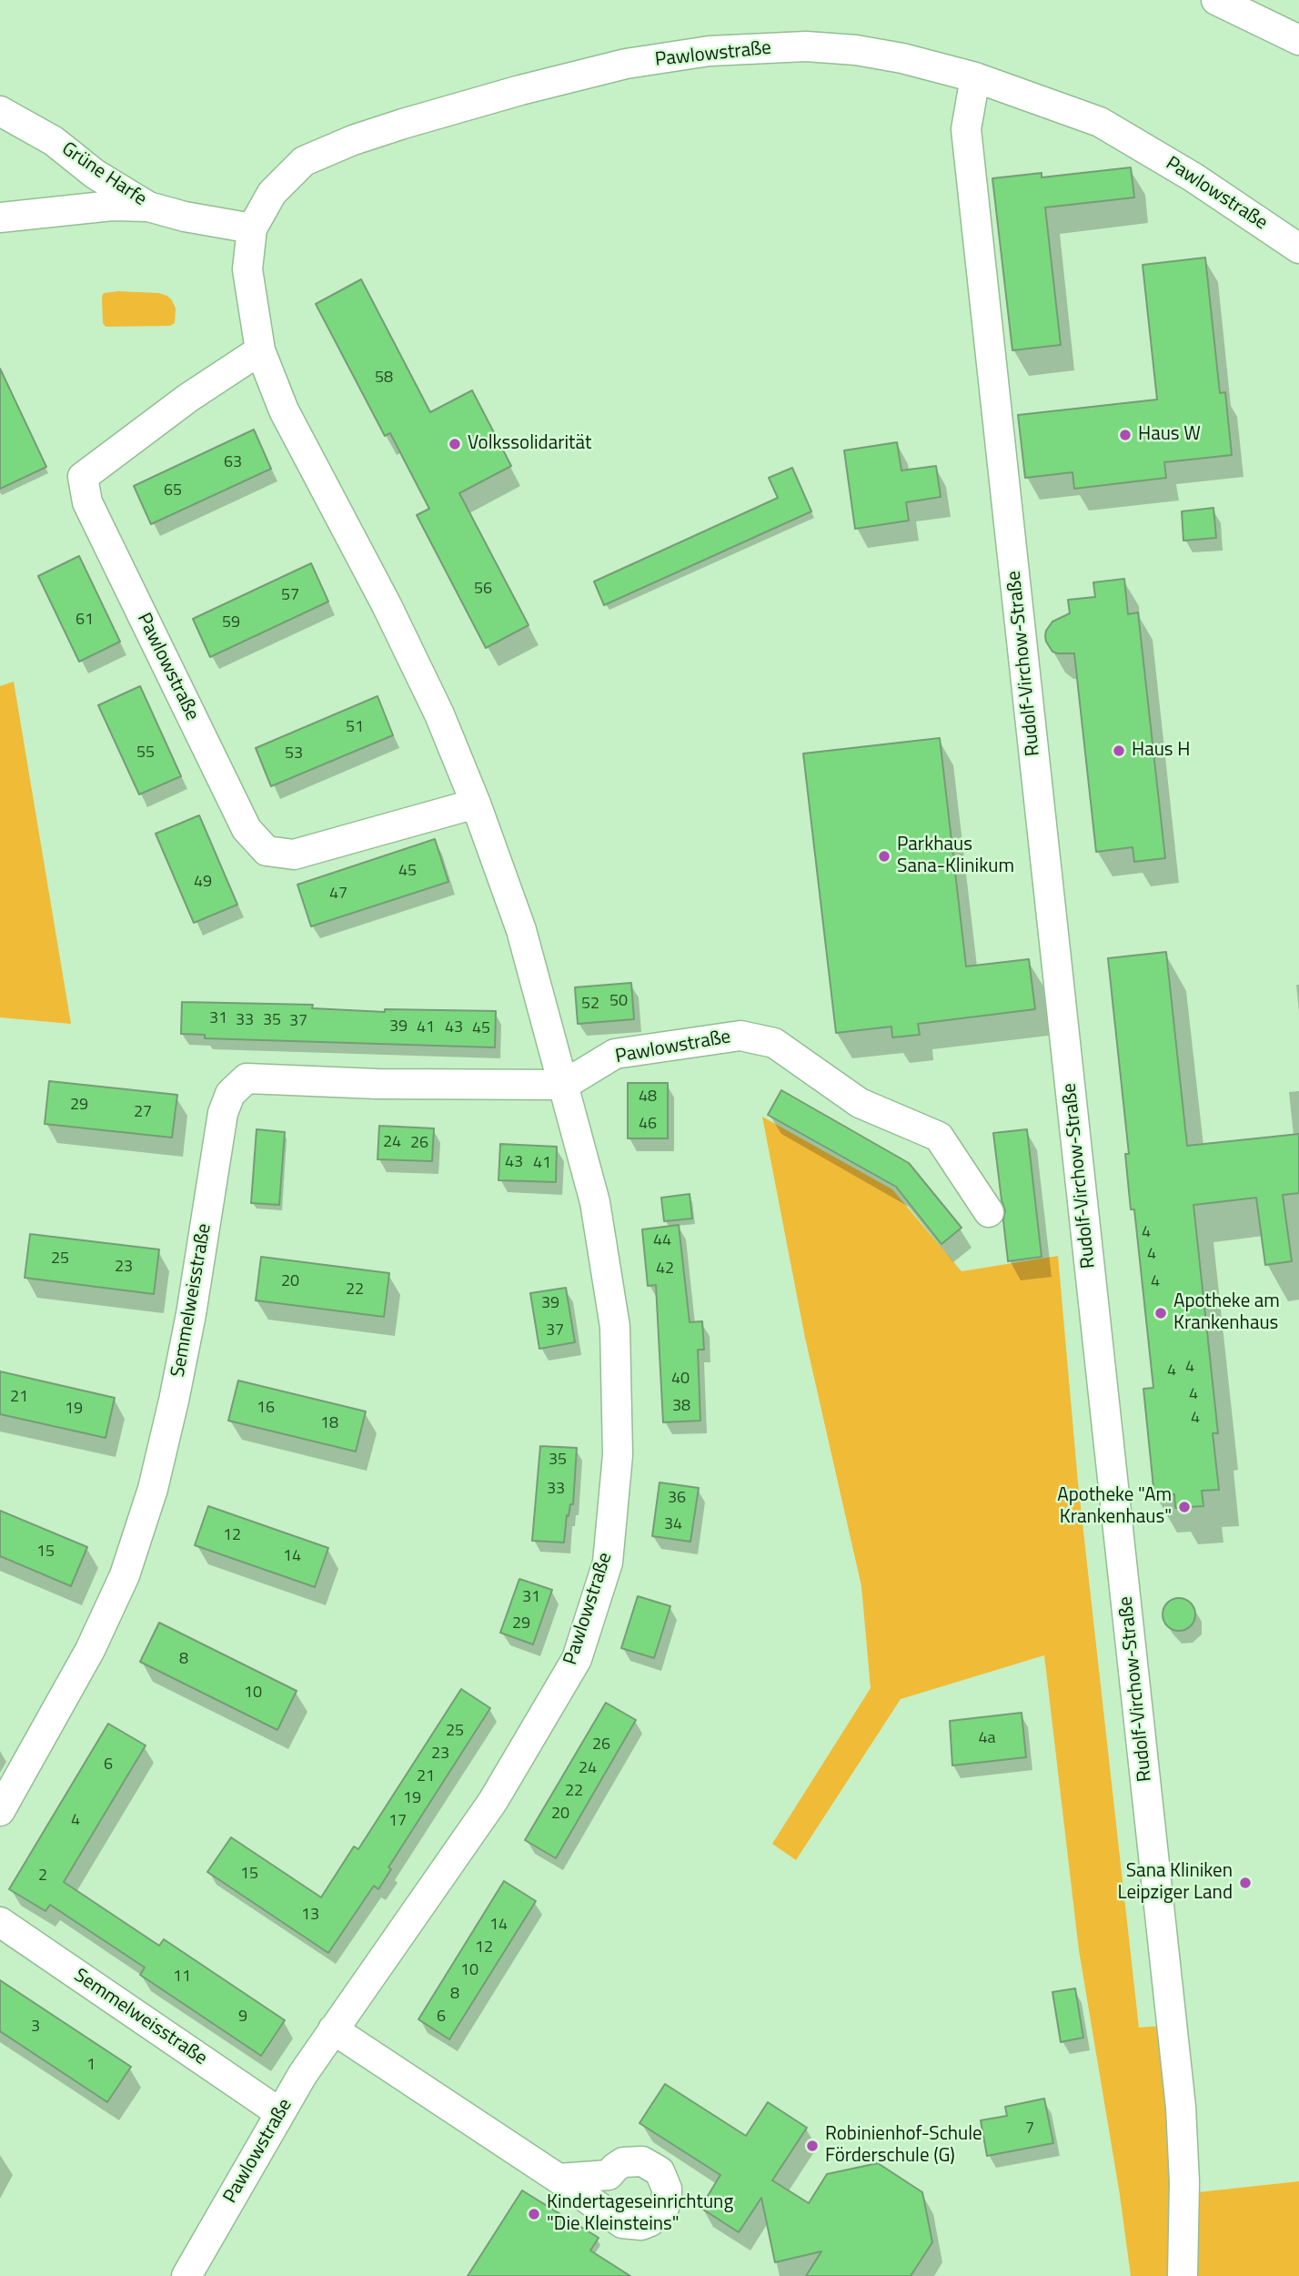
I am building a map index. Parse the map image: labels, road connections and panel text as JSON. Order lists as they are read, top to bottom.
{
  "streets": {
    "street": [
      "Pawlowstraße",
      "Grüne Harfe",
      "Rudolf-Virchow-Straße",
      "Semmelweisstraße"
    ]
  },
  "crossings": [
    ["Pawlowstraße", "Grüne Harfe"],
    ["Pawlowstraße", "Rudolf-Virchow-Straße"],
    ["Pawlowstraße", "Semmelweisstraße"]
  ],
  "places": [
    "Haus W",
    "Volkssolidarität",
    "Haus H",
    "Parkhaus Sana-Klinikum",
    "Apotheke am Krankenhaus",
    "Apotheke \"Am Krankenhaus\"",
    "Sana Kliniken Leipziger Land",
    "Robinienhof-Schule Förderschule (G)",
    "Kindertageseinrichtung \"Die Kleinsteins\""
  ],
  "house_numbers": [
    "58",
    "63",
    "65",
    "56",
    "57",
    "61",
    "59",
    "51",
    "55",
    "53",
    "45",
    "49",
    "47",
    "50",
    "52",
    "31",
    "33",
    "35",
    "37",
    "39",
    "41",
    "43",
    "45",
    "48",
    "29",
    "27",
    "46",
    "24",
    "26",
    "43",
    "41",
    "4",
    "44",
    "4",
    "25",
    "23",
    "42",
    "20",
    "4",
    "22",
    "39",
    "37",
    "4",
    "4",
    "40",
    "4",
    "21",
    "38",
    "16",
    "19",
    "4",
    "18",
    "35",
    "33",
    "36",
    "34",
    "12",
    "15",
    "14",
    "31",
    "29",
    "8",
    "10",
    "25",
    "4a",
    "26",
    "23",
    "6",
    "24",
    "21",
    "22",
    "19",
    "20",
    "4",
    "17",
    "15",
    "2",
    "13",
    "14",
    "12",
    "10",
    "11",
    "8",
    "9",
    "6",
    "3",
    "1",
    "7"
  ]
}
